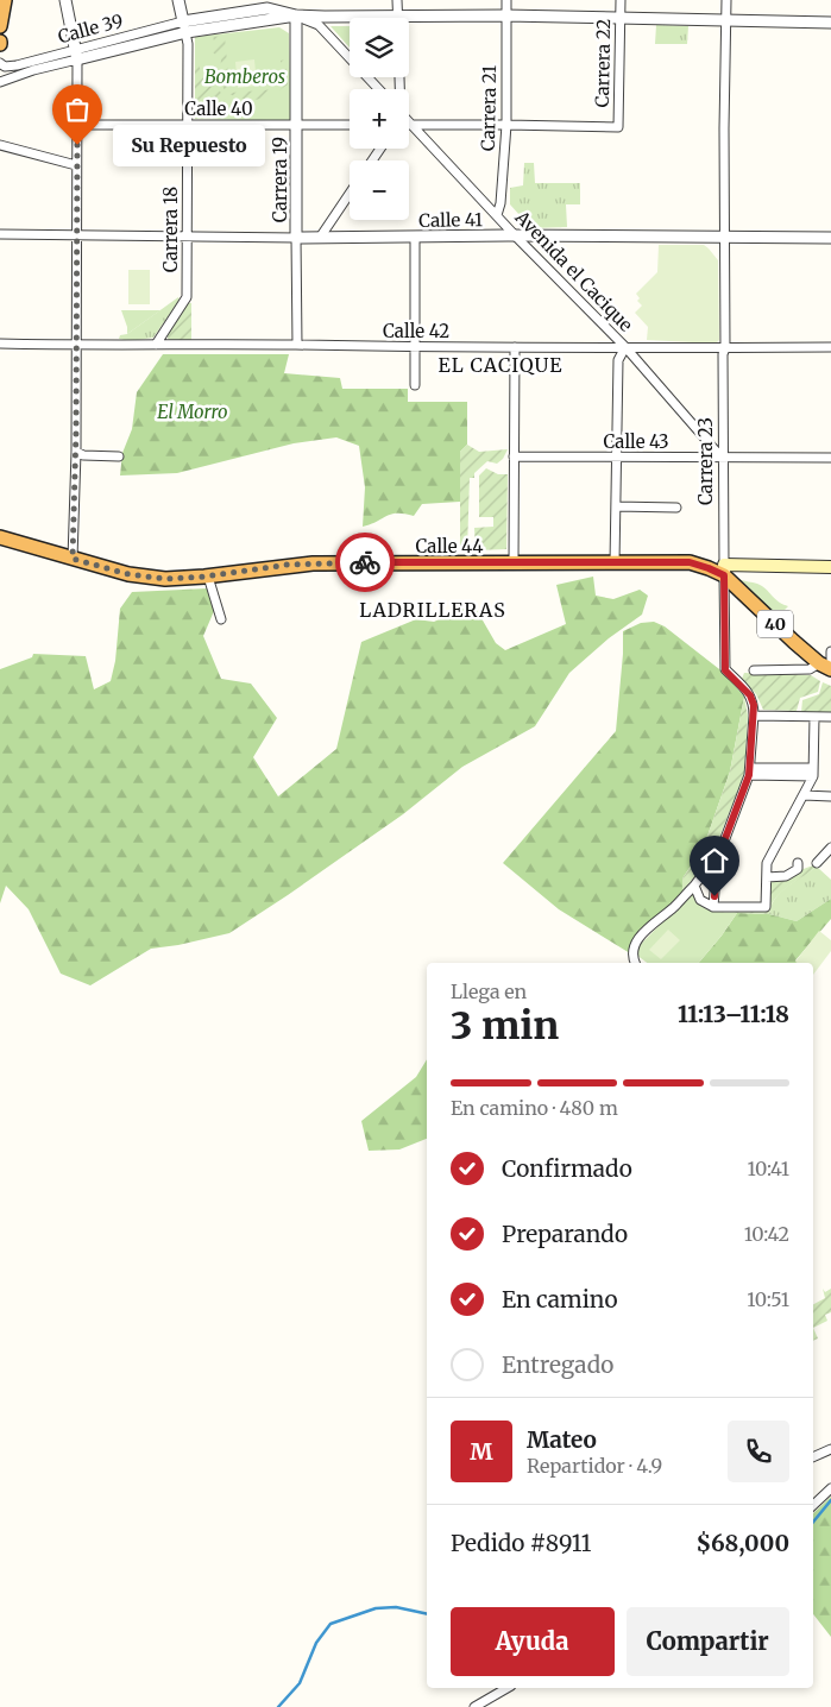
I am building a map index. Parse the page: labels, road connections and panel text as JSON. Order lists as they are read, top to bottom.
{
  "streets": {
    "highway": ["Calle 44", "40"],
    "street": [
      "Calle 39",
      "Carrera 22",
      "Calle 40",
      "Carrera 21",
      "Carrera 19",
      "Calle 41",
      "Carrera 18",
      "Avenida el Cacique",
      "Calle 42",
      "Calle 43",
      "Carrera 23"
    ]
  },
  "crossings": [
    ["Calle 39", "Carrera 22"],
    ["Calle 39", "Carrera 21"],
    ["Calle 39", "Carrera 19"],
    ["Calle 39", "Carrera 18"],
    ["Calle 39", "Carrera 23"],
    ["Carrera 22", "Carrera 21"],
    ["Calle 40", "Carrera 19"],
    ["Calle 40", "Carrera 18"],
    ["Carrera 21", "Avenida el Cacique"],
    ["Carrera 19", "Calle 41"],
    ["Carrera 19", "Calle 42"],
    ["Calle 41", "Carrera 18"],
    ["Calle 41", "Avenida el Cacique"],
    ["Calle 41", "Carrera 23"],
    ["Carrera 18", "Calle 42"],
    ["Avenida el Cacique", "Calle 42"],
    ["Avenida el Cacique", "Calle 43"],
    ["Avenida el Cacique", "Carrera 23"],
    ["Calle 42", "Carrera 23"],
    ["Calle 43", "Carrera 23"],
    ["Carrera 23", "Calle 44"],
    ["Carrera 23", "40"],
    ["Calle 44", "40"]
  ],
  "districts": ["EL CACIQUE", "LADRILLERAS"],
  "parks": ["Bomberos", "El Morro"],
  "places": ["Su Repuesto"],
  "page": {
    "map_buttons": ["+", "−"],
    "bubble": "Su Repuesto",
    "heading": ["3 min", "Llega en", "11:13–11:18"],
    "panel": [
      "Mateo",
      "Repartidor · 4.9",
      "Pedido #8911",
      "$68,000"
    ],
    "bar": "En camino · 480 m",
    "list": [
      ["Confirmado", "10:41"],
      ["Preparando", "10:42"],
      ["En camino", "10:51"],
      "Entregado"
    ],
    "round": "M",
    "buttons": ["Ayuda", "Compartir"]
  }
}
